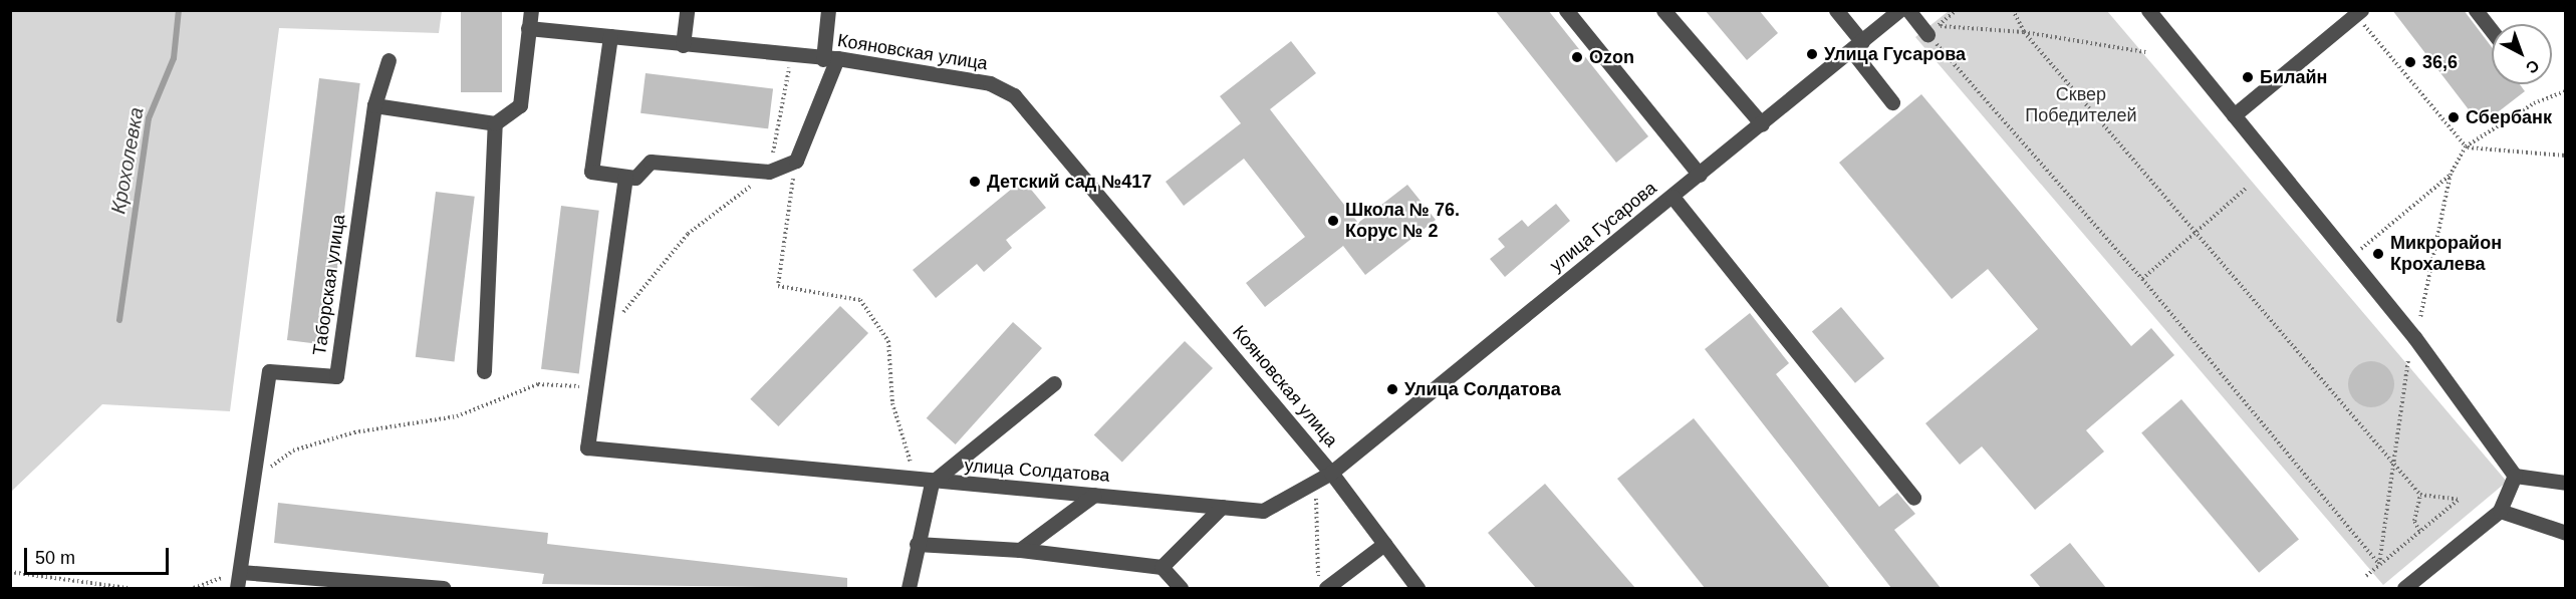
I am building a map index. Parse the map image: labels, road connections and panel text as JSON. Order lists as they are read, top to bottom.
{
  "streets": {
    "street": [
      "Кояновская улица",
      "улица Гусарова",
      "Таборская улица",
      "улица Солдатова"
    ]
  },
  "crossings": [
    ["Кояновская улица", "улица Гусарова"],
    ["Кояновская улица", "улица Солдатова"],
    ["улица Гусарова", "улица Солдатова"]
  ],
  "water": ["Крохолевка"],
  "parks": ["Сквер Победителей"],
  "places": [
    "Улица Гусарова",
    "Ozon",
    "36,6",
    "Билайн",
    "Сбербанк",
    "Детский сад №417",
    "Школа № 76. Корус № 2",
    "Микрорайон Крохалева",
    "Улица Солдатова"
  ],
  "scale_bar": "50 m",
  "north": "bottom right"
}
